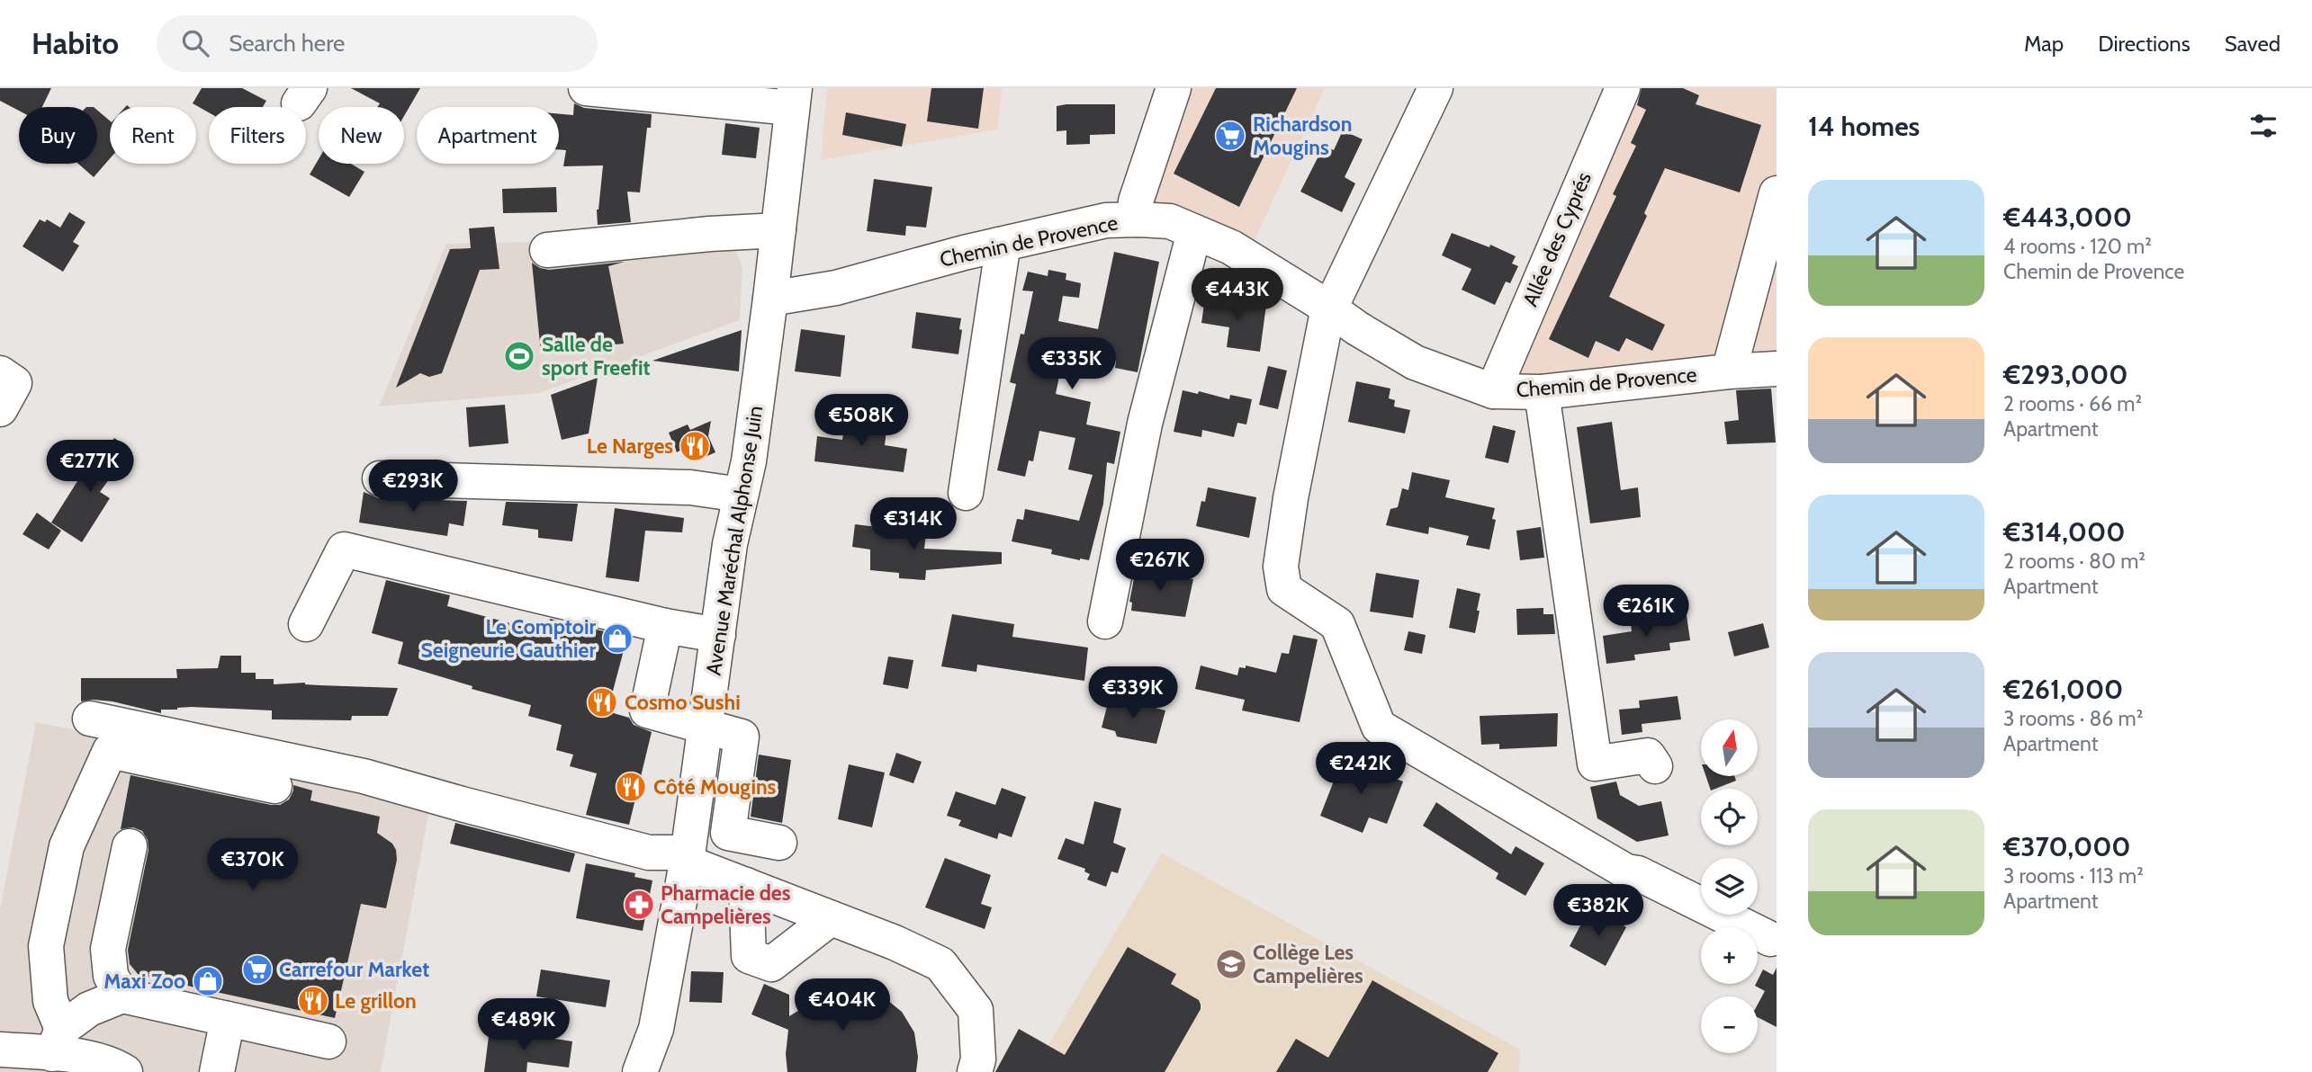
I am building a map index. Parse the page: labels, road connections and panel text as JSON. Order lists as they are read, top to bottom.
{
  "streets": {
    "street": ["Allée des Cyprés", "Chemin de Provence", "Avenue Maréchal Alphonse Juin"]
  },
  "crossings": [
    ["Allée des Cyprés", "Chemin de Provence"],
    ["Chemin de Provence", "Avenue Maréchal Alphonse Juin"]
  ],
  "places": {
    "supermarket": ["Richardson Mougins", "Carrefour Market"],
    "sports": ["Salle de sport Freefit"],
    "restaurant": [
      "Le Narges",
      "Cosmo Sushi",
      "Côté Mougins",
      "Le grillon"
    ],
    "shop": ["Le Comptoir Seigneurie Gauthier", "Maxi Zoo"],
    "pharmacy": ["Pharmacie des Campelières"],
    "school or university": ["Collège Les Campelières"]
  },
  "north": "top",
  "page": {
    "header": "Habito",
    "search": "Search here",
    "nav": ["Map", "Directions", "Saved"],
    "heading": "14 homes",
    "chip": [
      "Buy",
      "Rent",
      "Filters",
      "New",
      "Apartment"
    ],
    "list": [
      {
        "name": "€443,000",
        "note": "4 rooms · 120 m² · Chemin de Provence"
      },
      {
        "name": "€293,000",
        "note": "2 rooms · 66 m² · Apartment"
      },
      {
        "name": "€314,000",
        "note": "2 rooms · 80 m² · Apartment"
      },
      {
        "name": "€261,000",
        "note": "3 rooms · 86 m² · Apartment"
      },
      {
        "name": "€370,000",
        "note": "3 rooms · 113 m² · Apartment"
      }
    ],
    "price": [
      "€443K",
      "€335K",
      "€508K",
      "€277K",
      "€293K",
      "€314K",
      "€267K",
      "€261K",
      "€339K",
      "€242K",
      "€370K",
      "€382K",
      "€404K",
      "€489K"
    ],
    "map_buttons": ["+", "−"]
  }
}
